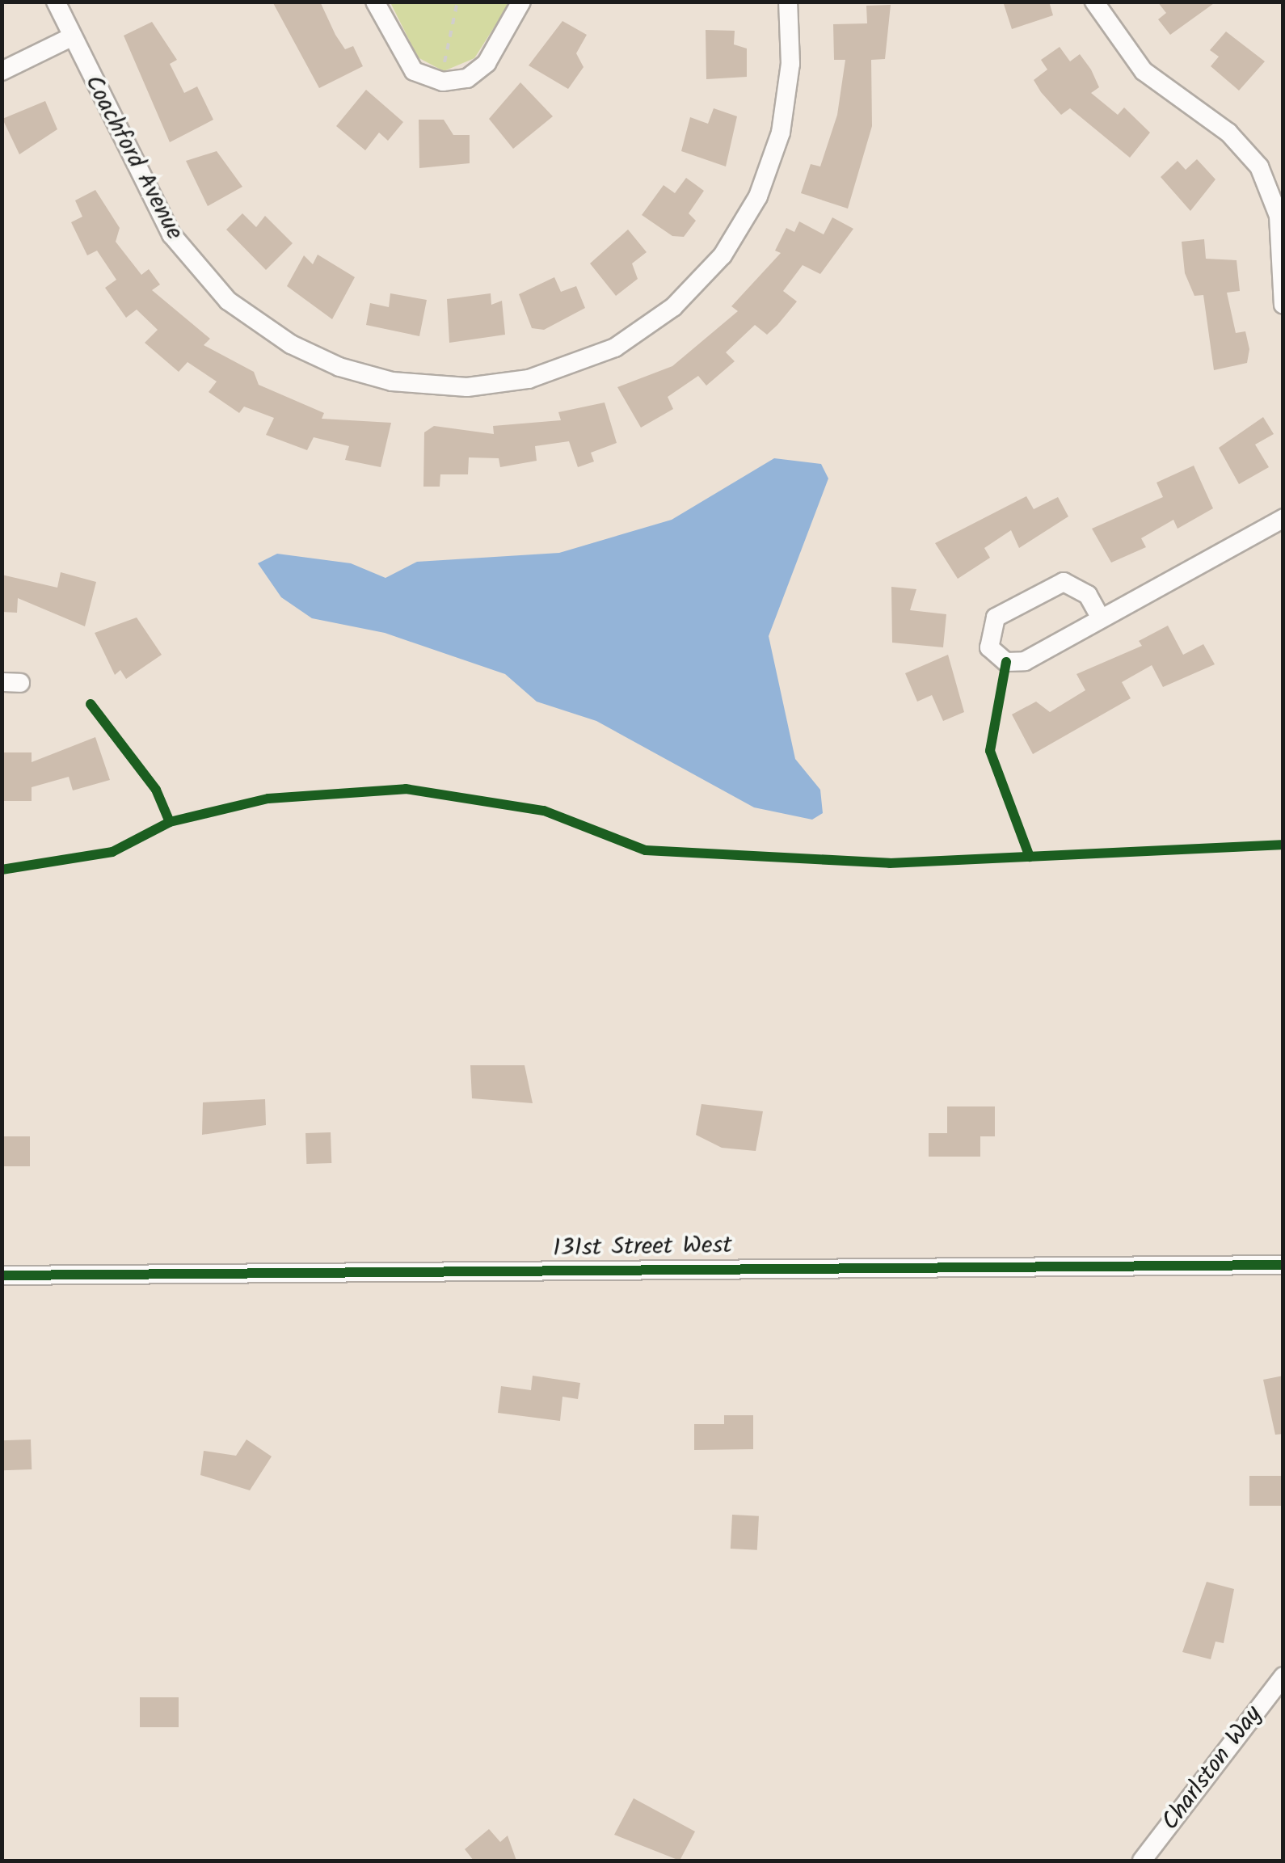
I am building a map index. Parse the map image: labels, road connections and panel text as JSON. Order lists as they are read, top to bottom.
{
  "streets": {
    "street": ["Coachford Avenue", "131st Street West", "Charlston Way"]
  }
}
